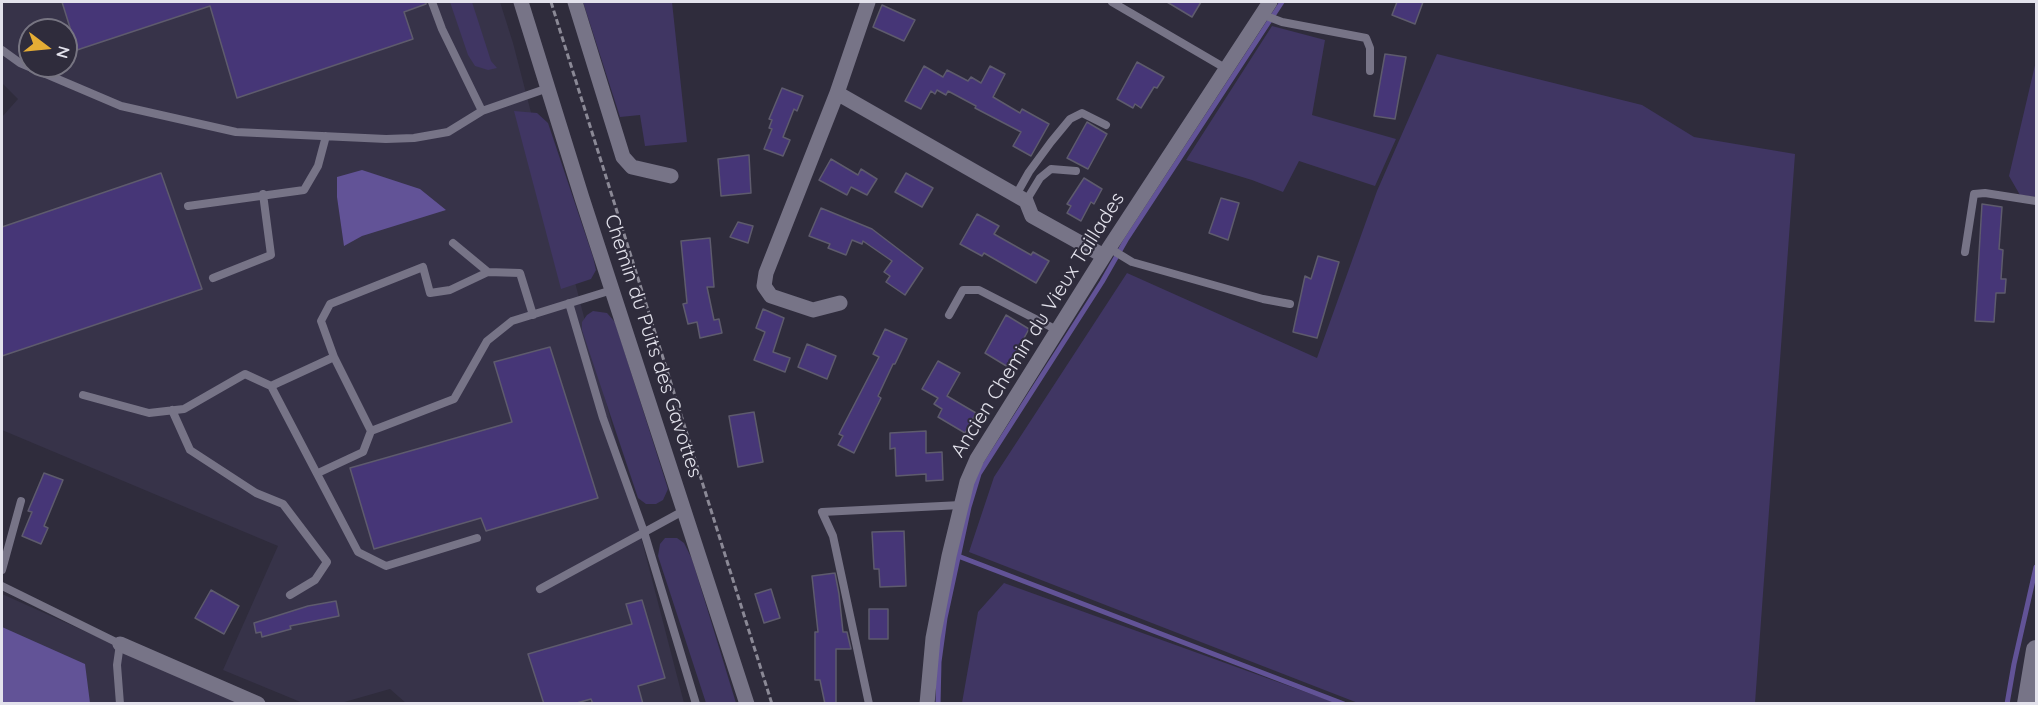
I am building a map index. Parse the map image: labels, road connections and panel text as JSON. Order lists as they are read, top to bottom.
{
  "streets": {
    "street": ["Ancien Chemin du Vieux Taillades", "Chemin du Puits des Gavottes"]
  },
  "north": "right"
}
